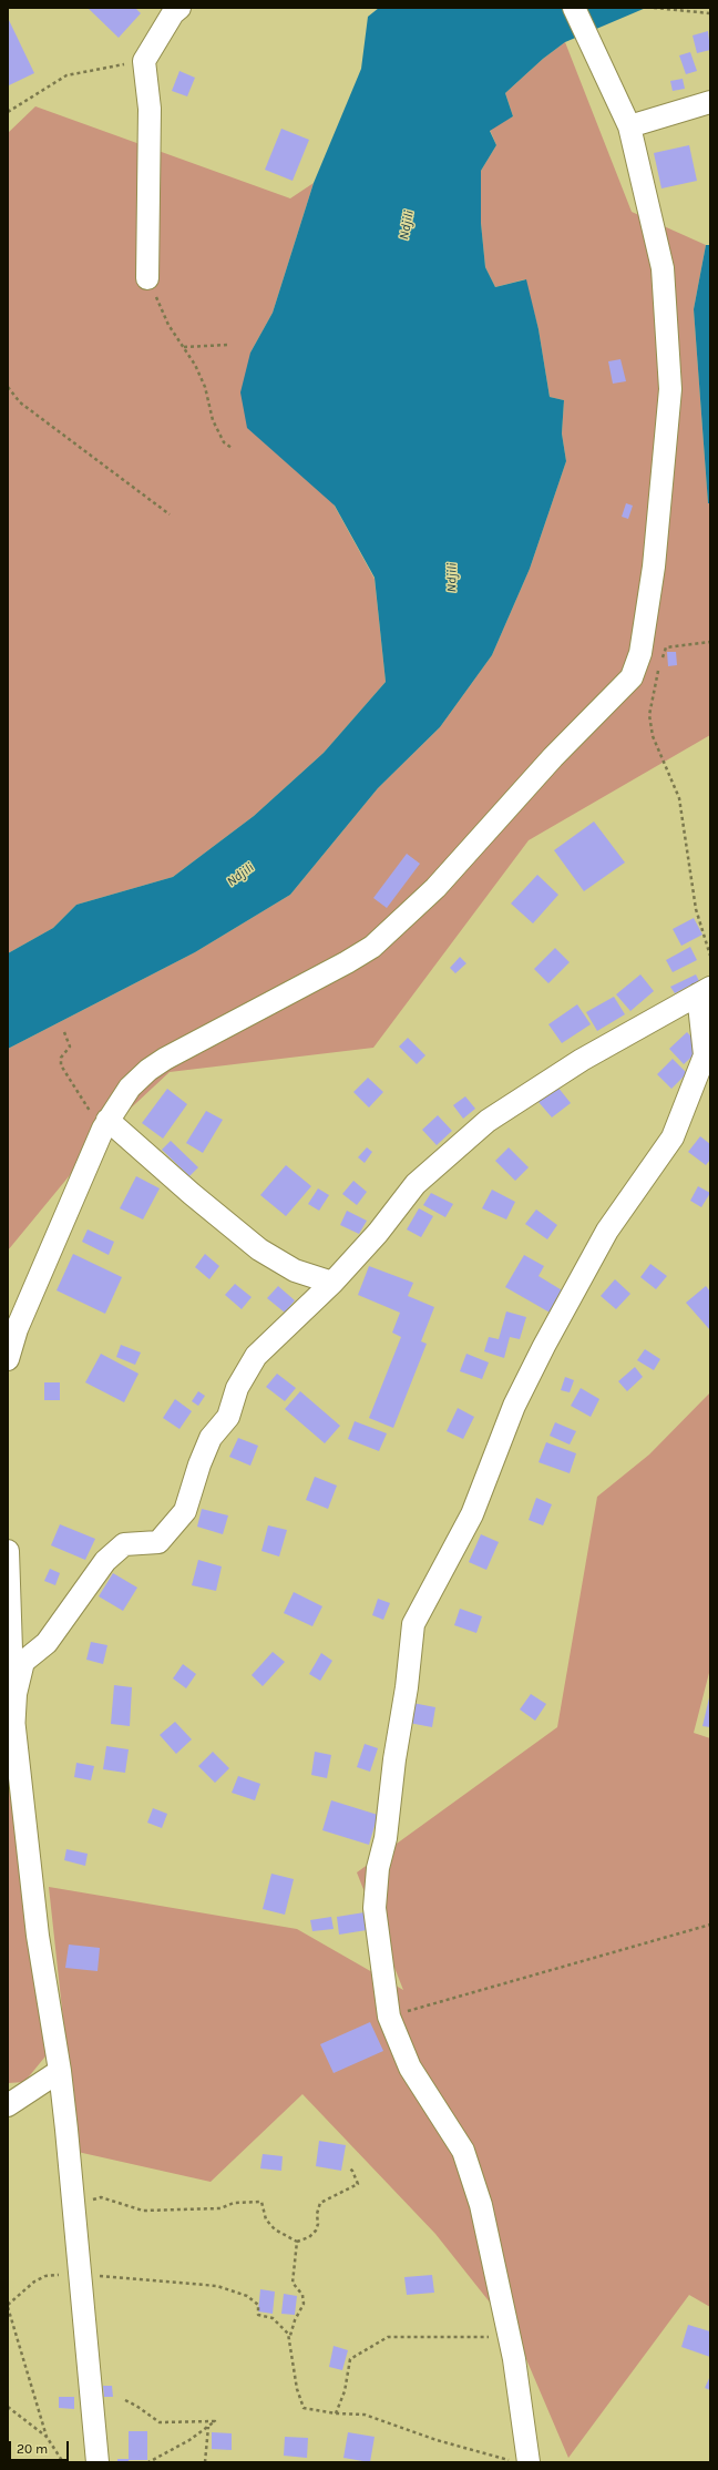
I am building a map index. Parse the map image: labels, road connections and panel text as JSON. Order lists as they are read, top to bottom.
{
  "water": ["Ndjili"],
  "scale_bar": "20 m"
}
